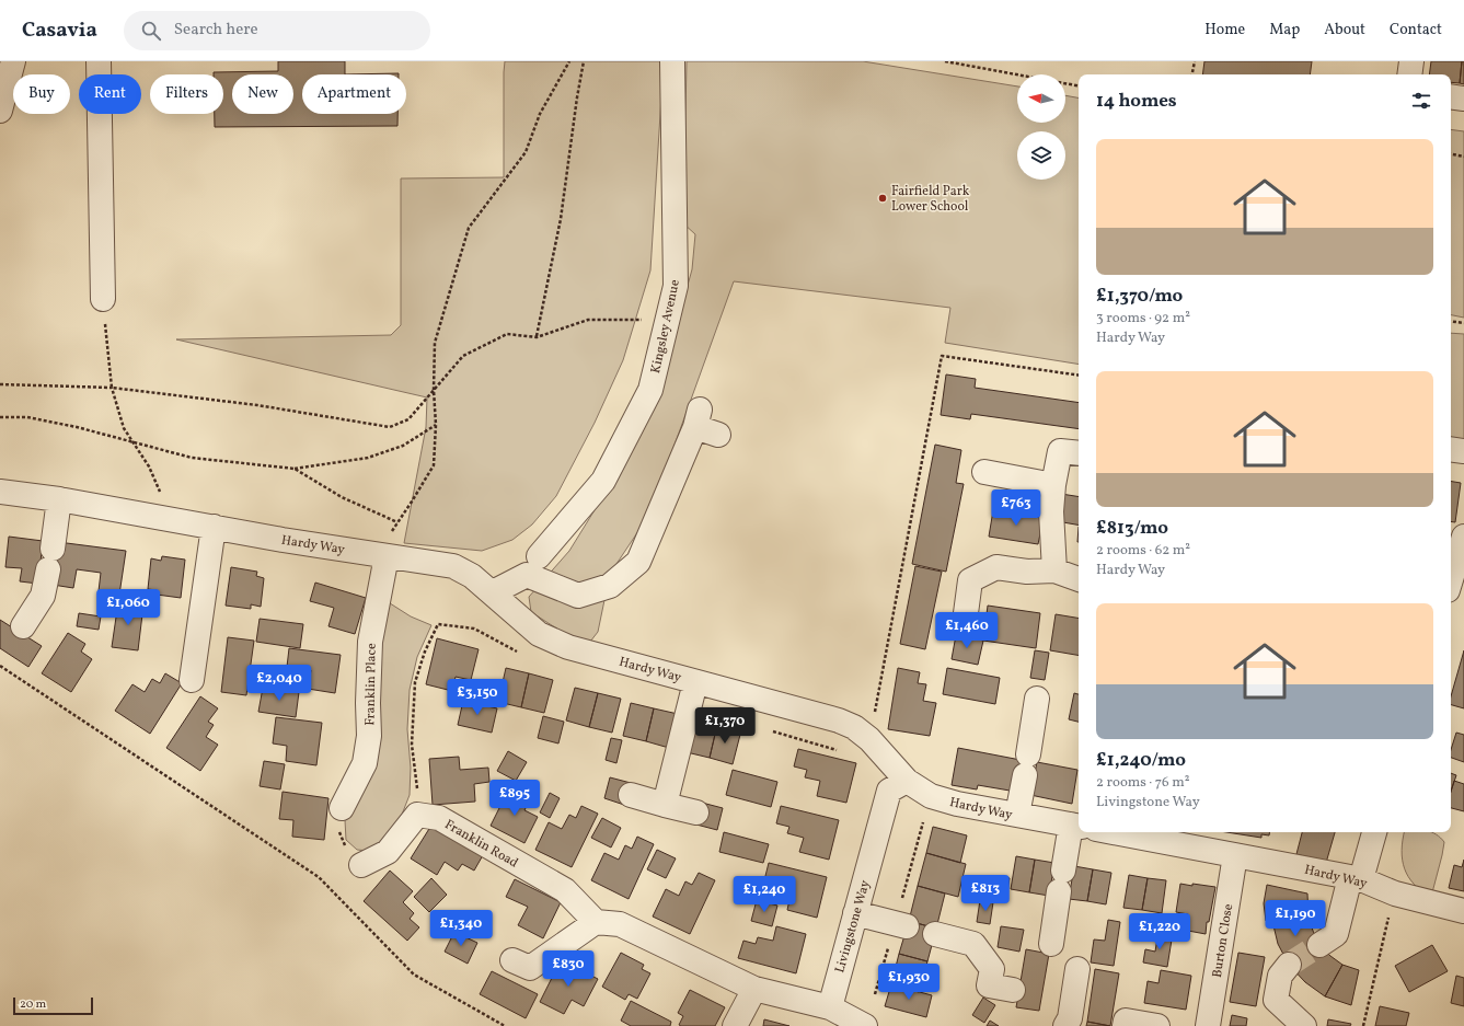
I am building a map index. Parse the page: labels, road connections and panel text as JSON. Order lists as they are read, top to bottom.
{
  "streets": {
    "street": [
      "Kingsley Avenue",
      "Hardy Way",
      "Franklin Place",
      "Franklin Road",
      "Livingstone Way",
      "Burton Close"
    ]
  },
  "crossings": [
    ["Hardy Way", "Franklin Place"],
    ["Hardy Way", "Livingstone Way"],
    ["Hardy Way", "Burton Close"]
  ],
  "places": ["Fairfield Park Lower School"],
  "scale_bar": "20 m",
  "north": "left",
  "page": {
    "header": "Casavia",
    "search": "Search here",
    "nav": [
      "Home",
      "Map",
      "About",
      "Contact"
    ],
    "chip": [
      "Buy",
      "Rent",
      "Filters",
      "New",
      "Apartment"
    ],
    "heading": "14 homes",
    "list": [
      {
        "name": "£1,370/mo",
        "note": "3 rooms · 92 m² · Hardy Way"
      },
      {
        "name": "£813/mo",
        "note": "2 rooms · 62 m² · Hardy Way"
      },
      {
        "name": "£1,240/mo",
        "note": "2 rooms · 76 m² · Livingstone Way"
      }
    ],
    "price": [
      "£763",
      "£1,060",
      "£1,460",
      "£2,040",
      "£3,150",
      "£1,370",
      "£895",
      "£813",
      "£1,240",
      "£1,190",
      "£1,340",
      "£1,220",
      "£830",
      "£1,930"
    ],
    "scale": "20 m"
  }
}
